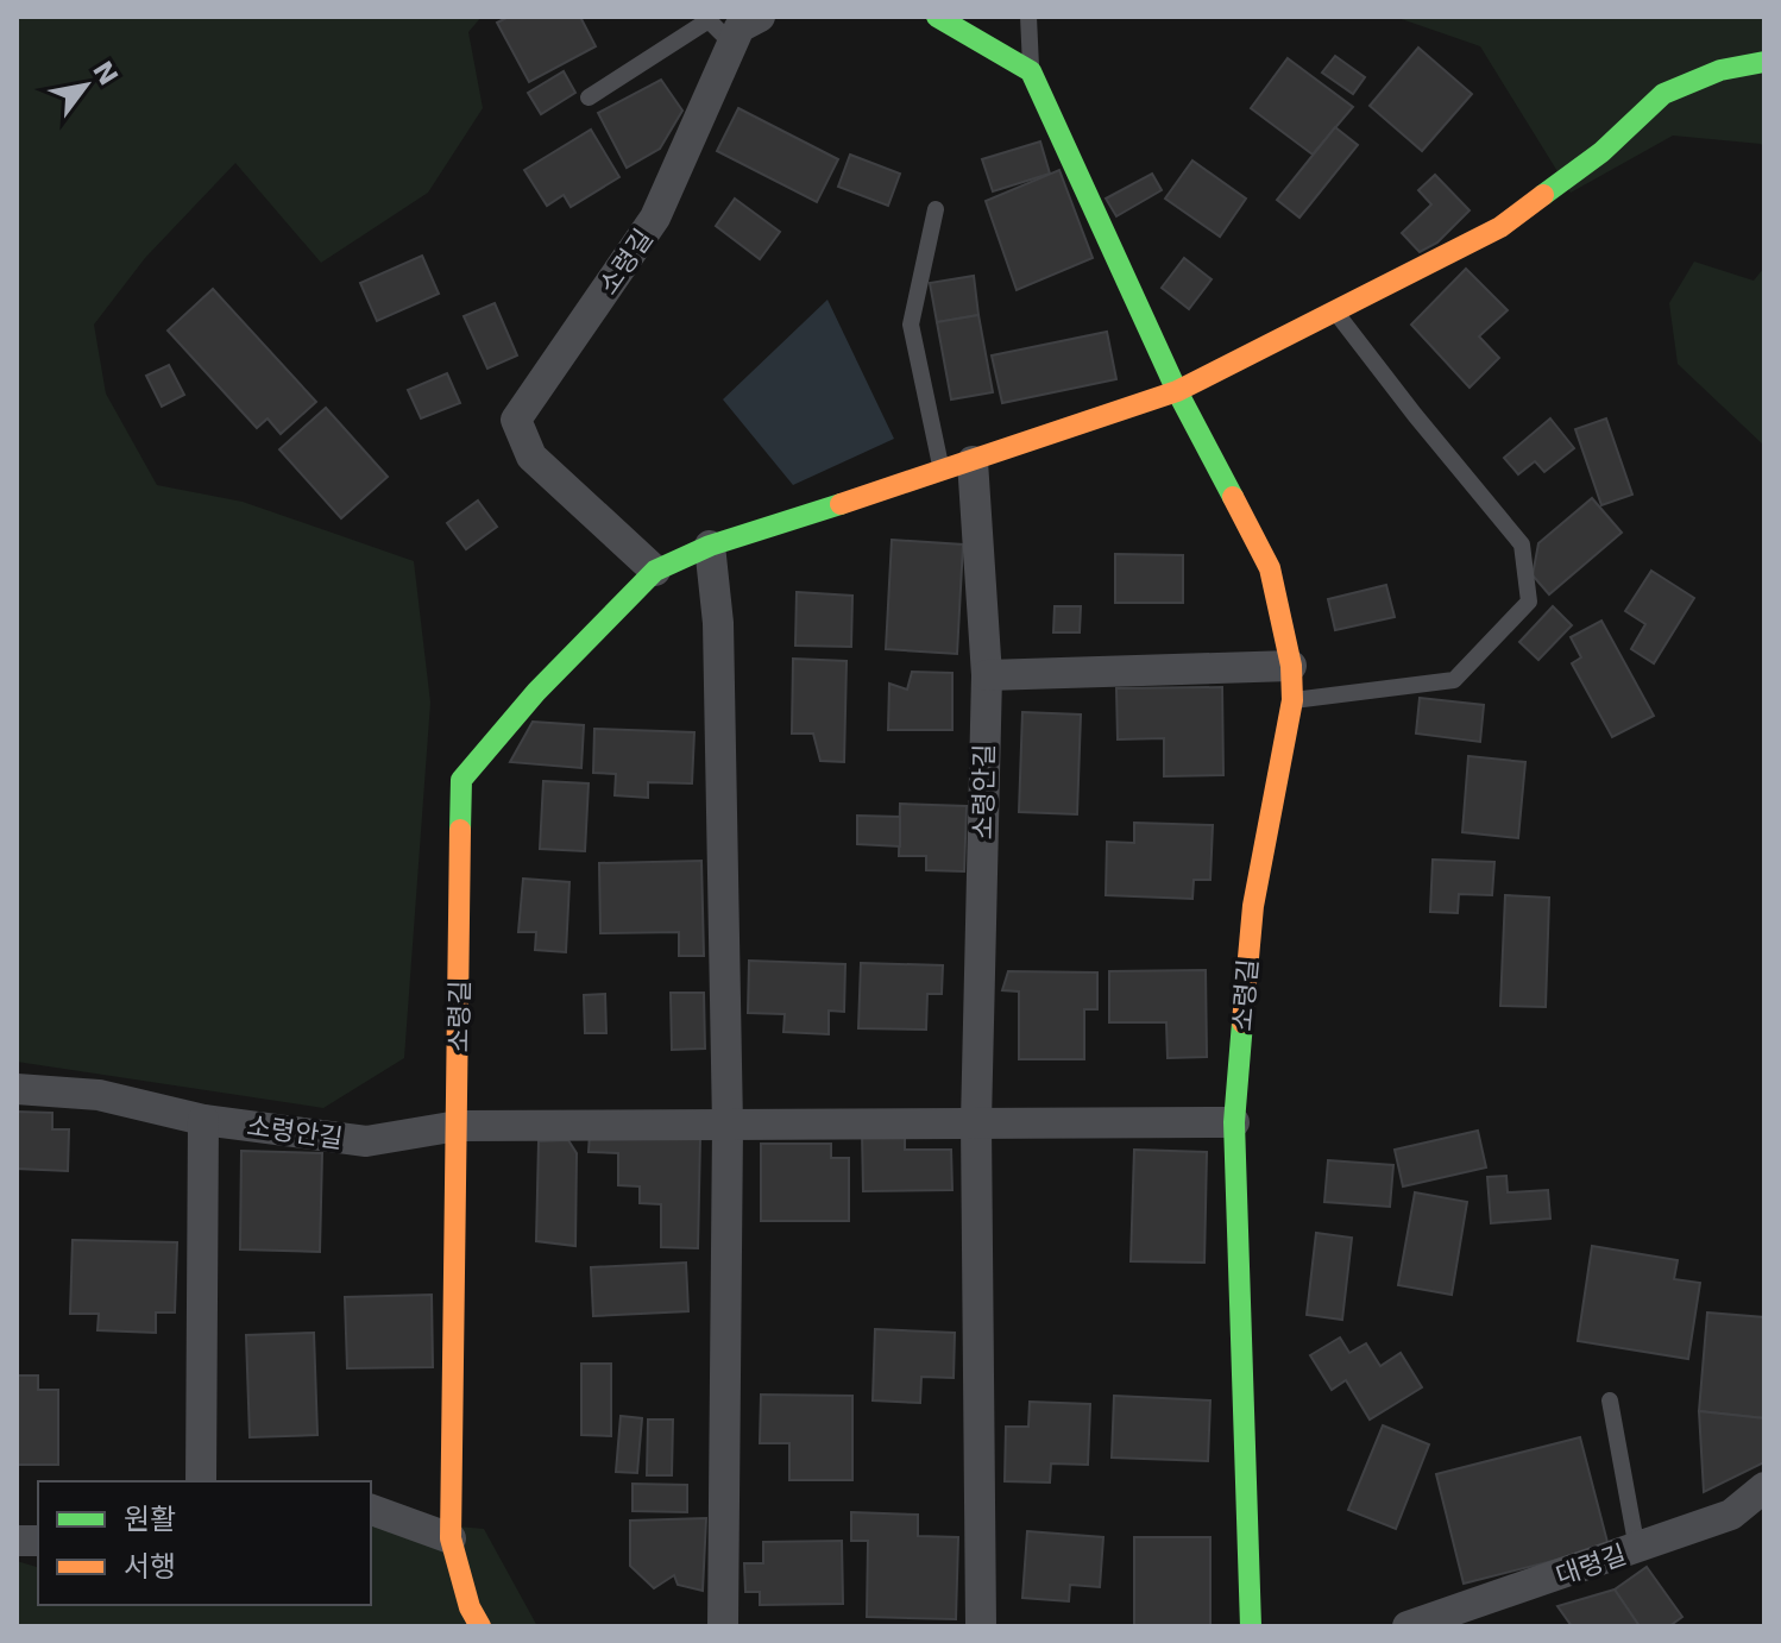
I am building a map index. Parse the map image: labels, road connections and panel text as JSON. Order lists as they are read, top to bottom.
{
  "streets": {
    "street": ["소령길", "소령안길", "대령길"]
  },
  "crossings": [
    ["소령길", "소령안길"]
  ],
  "legend": ["원활", "서행"],
  "north": "top right"
}
